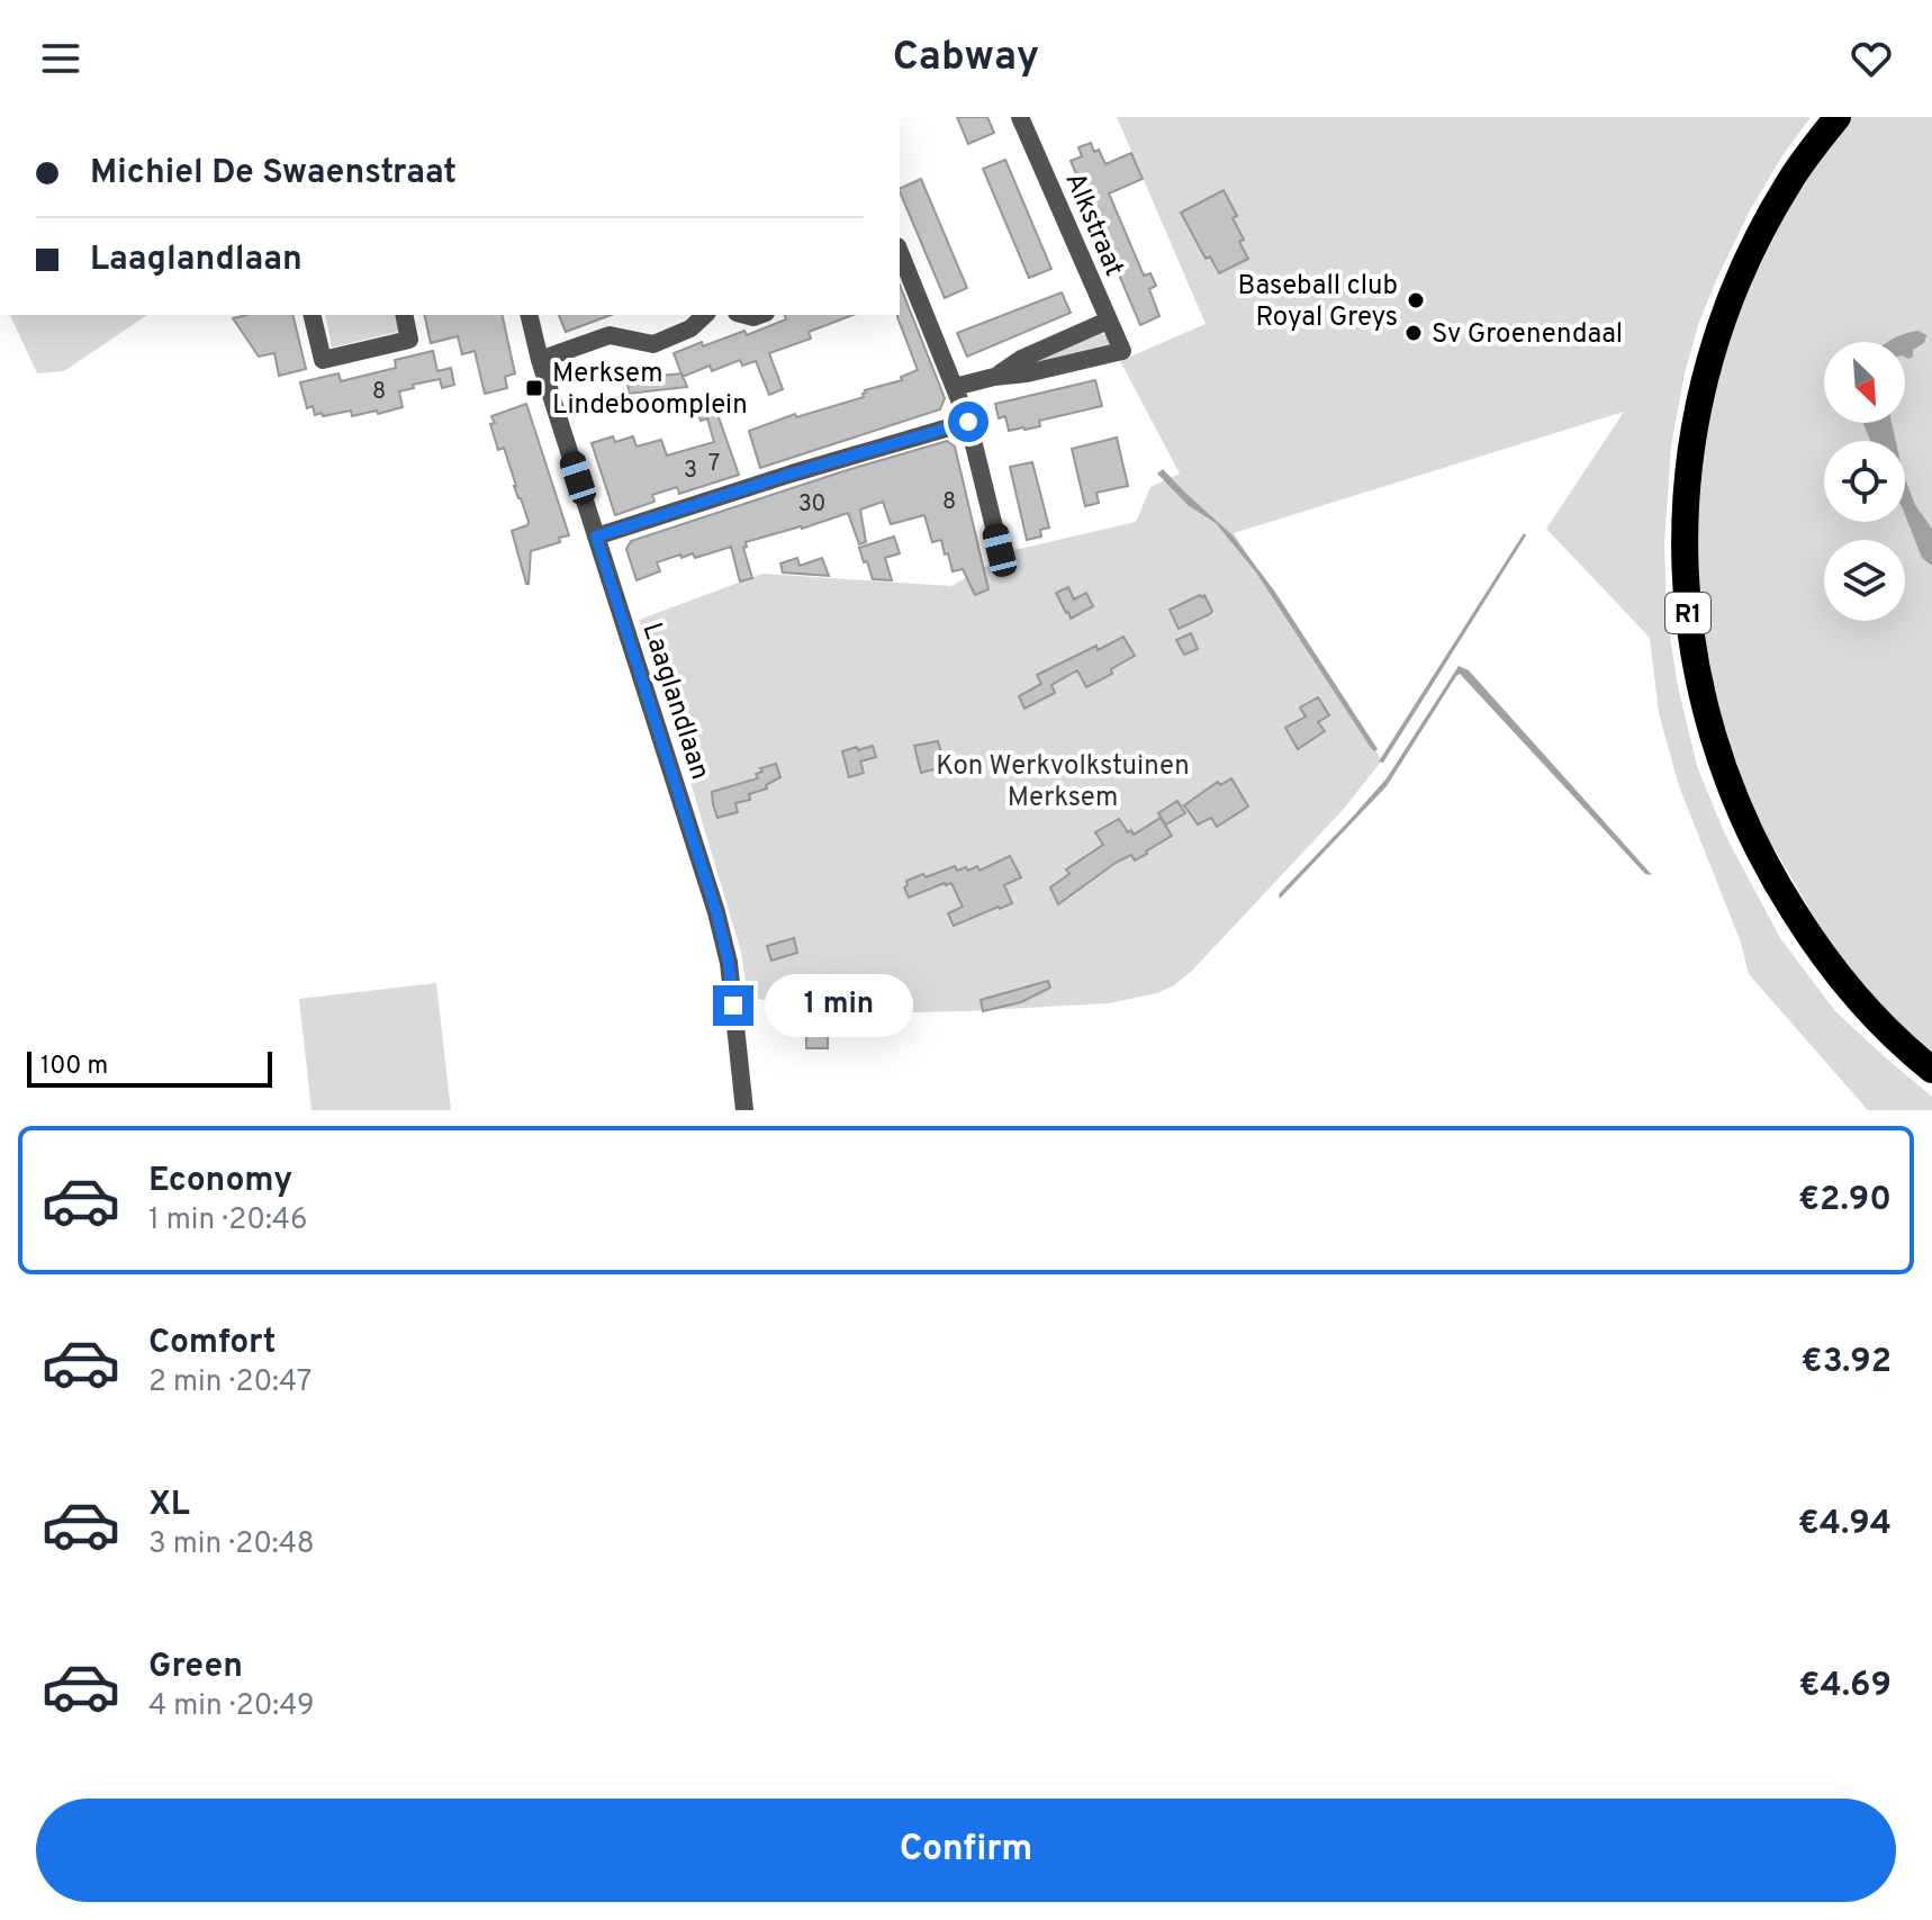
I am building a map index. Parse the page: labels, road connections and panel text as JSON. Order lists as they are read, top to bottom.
{
  "streets": {
    "highway": ["R1"],
    "street": ["Alkstraat", "Laaglandlaan"]
  },
  "parks": ["Kon Werkvolkstuinen Merksem"],
  "places": {
    "other": ["Baseball club Royal Greys", "Sv Groenendaal"],
    "transit": ["Merksem Lindeboomplein"]
  },
  "house_numbers": [
    "8",
    "7",
    "3",
    "8",
    "30"
  ],
  "scale_bar": "100 m",
  "north": "bottom right",
  "page": {
    "header": "Cabway",
    "banner": ["Michiel De Swaenstraat", "Laaglandlaan"],
    "bubble": "1 min",
    "scale": "100 m",
    "list": [
      {
        "name": "Economy",
        "note": "1 min · 20:46",
        "value": "€2.90"
      },
      {
        "name": "Comfort",
        "note": "2 min · 20:47",
        "value": "€3.92"
      },
      {
        "name": "XL",
        "note": "3 min · 20:48",
        "value": "€4.94"
      },
      {
        "name": "Green",
        "note": "4 min · 20:49",
        "value": "€4.69"
      }
    ],
    "buttons": "Confirm"
  }
}
